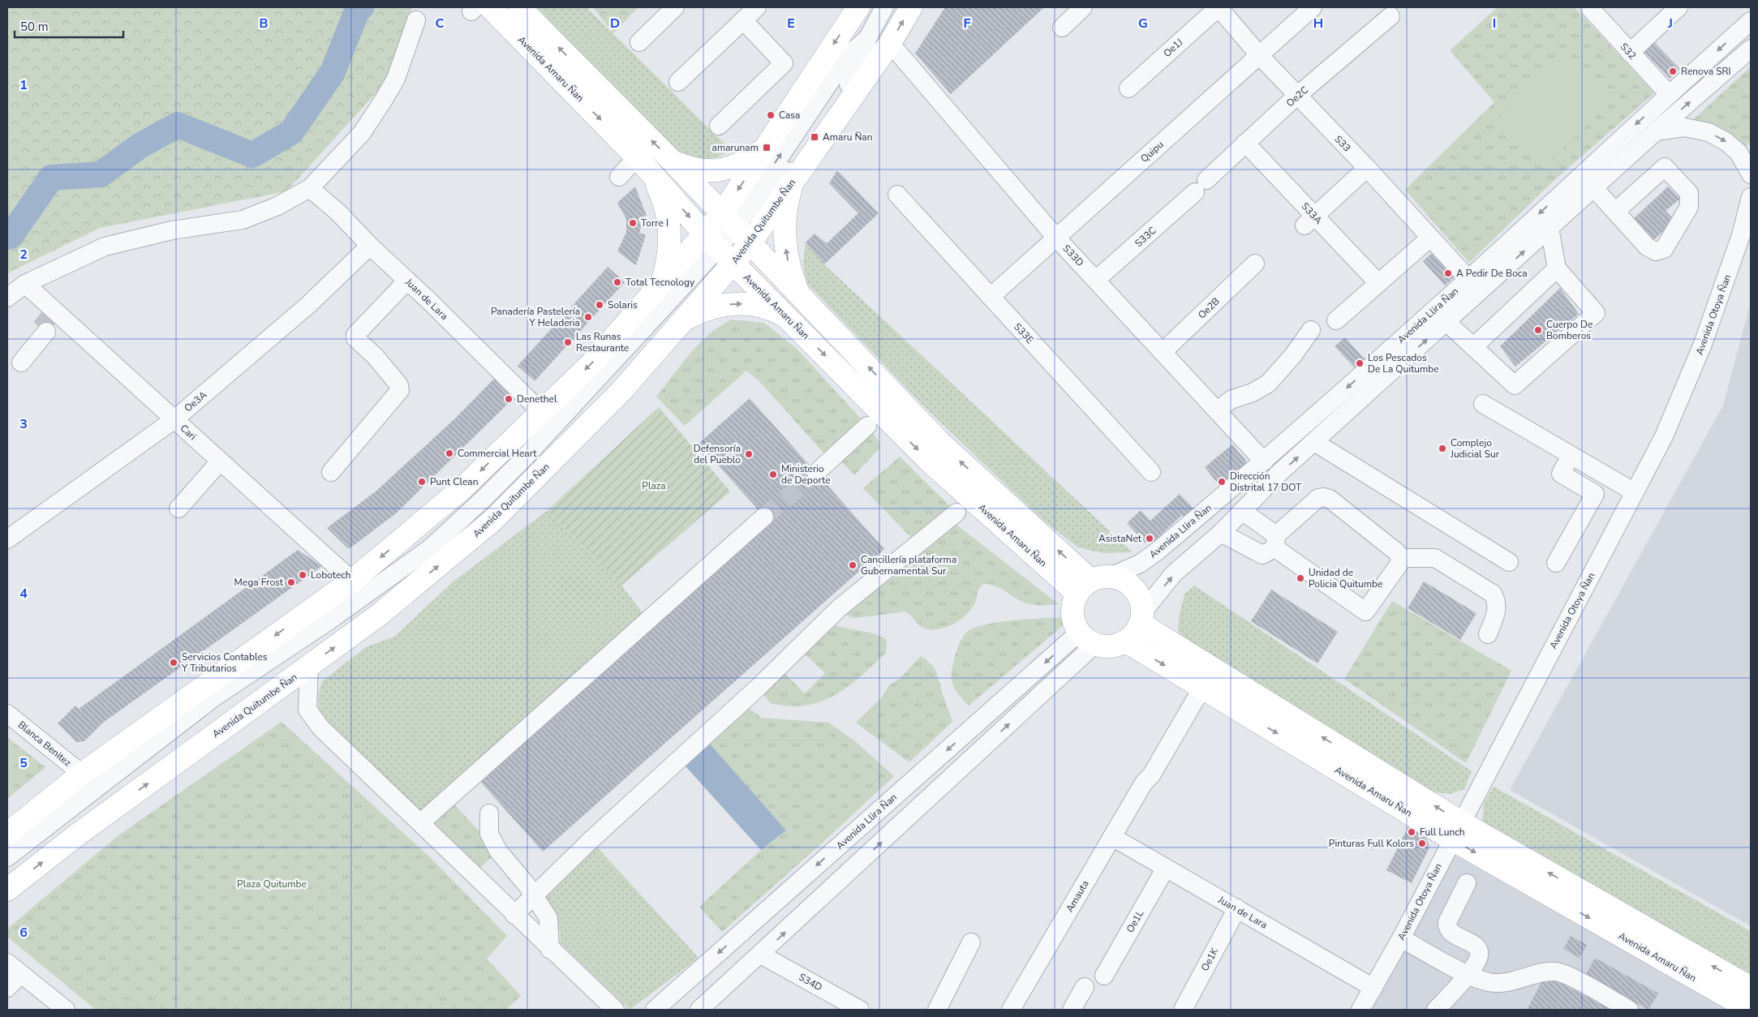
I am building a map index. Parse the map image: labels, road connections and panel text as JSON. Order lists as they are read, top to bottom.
{
  "streets": {
    "main road": ["Avenida Amaru Ñan", "Avenida Quitumbe Ñan"],
    "street": [
      "Oe1J",
      "S32",
      "Oe2C",
      "S33",
      "Quipu",
      "S33A",
      "S33C",
      "S33D",
      "Juan de Lara",
      "Oe2B",
      "Avenida Otoya Ñan",
      "Avenida Llira Ñan",
      "S33E",
      "Oe3A",
      "Cari",
      "Blanca Benitez",
      "Amauta",
      "Oe1L",
      "Oe1K",
      "S34D"
    ]
  },
  "crossings": [
    ["Oe1J", "S33"],
    ["S32", "Avenida Llira Ñan"],
    ["Avenida Amaru Ñan", "Avenida Quitumbe Ñan"],
    ["Avenida Amaru Ñan", "Avenida Otoya Ñan"],
    ["Avenida Amaru Ñan", "Avenida Llira Ñan"],
    ["Avenida Amaru Ñan", "Amauta"],
    ["Oe2C", "S33"],
    ["Oe2C", "S33A"],
    ["Oe2C", "S33C"],
    ["S33", "Quipu"],
    ["S33", "Avenida Llira Ñan"],
    ["Quipu", "S33D"],
    ["Quipu", "S33E"],
    ["Avenida Quitumbe Ñan", "S33D"],
    ["S33C", "S33D"],
    ["S33D", "Oe2B"],
    ["S33D", "Avenida Llira Ñan"],
    ["Juan de Lara", "Avenida Otoya Ñan"],
    ["Juan de Lara", "Oe3A"],
    ["Juan de Lara", "Amauta"],
    ["Juan de Lara", "Oe1L"],
    ["Juan de Lara", "Oe1K"],
    ["Oe3A", "Cari"]
  ],
  "parks": ["Plaza", "Plaza Quitumbe"],
  "places": {
    "other": [
      "Renova SRI",
      "Casa",
      "Torre I",
      "A Pedir De Boca",
      "Total Tecnology",
      "Solaris",
      "Panadería Pastelería Y Heladeria",
      "Cuerpo De Bomberos",
      "Las Runas Restaurante",
      "Los Pescados De La Quitumbe",
      "Denethel",
      "Complejo Judicial Sur",
      "Commercial Heart",
      "Defensoría del Pueblo",
      "Ministerio de Deporte",
      "Punt Clean",
      "Dirección Distrital 17 DOT",
      "AsistaNet",
      "Cancillería plataforma Gubernamental Sur",
      "Lobotech",
      "Unidad de Policia Quitumbe",
      "Mega Frost",
      "Servicios Contables Y Tributarios",
      "Full Lunch",
      "Pinturas Full Kolors"
    ],
    "transit": ["Amaru Ñan", "amarunam"]
  },
  "scale_bar": "50 m",
  "grid": {
    "columns": [
      "B",
      "C",
      "D",
      "E",
      "F",
      "G",
      "H",
      "I",
      "J"
    ],
    "rows": [
      "1",
      "2",
      "3",
      "4",
      "5",
      "6"
    ]
  }
}
